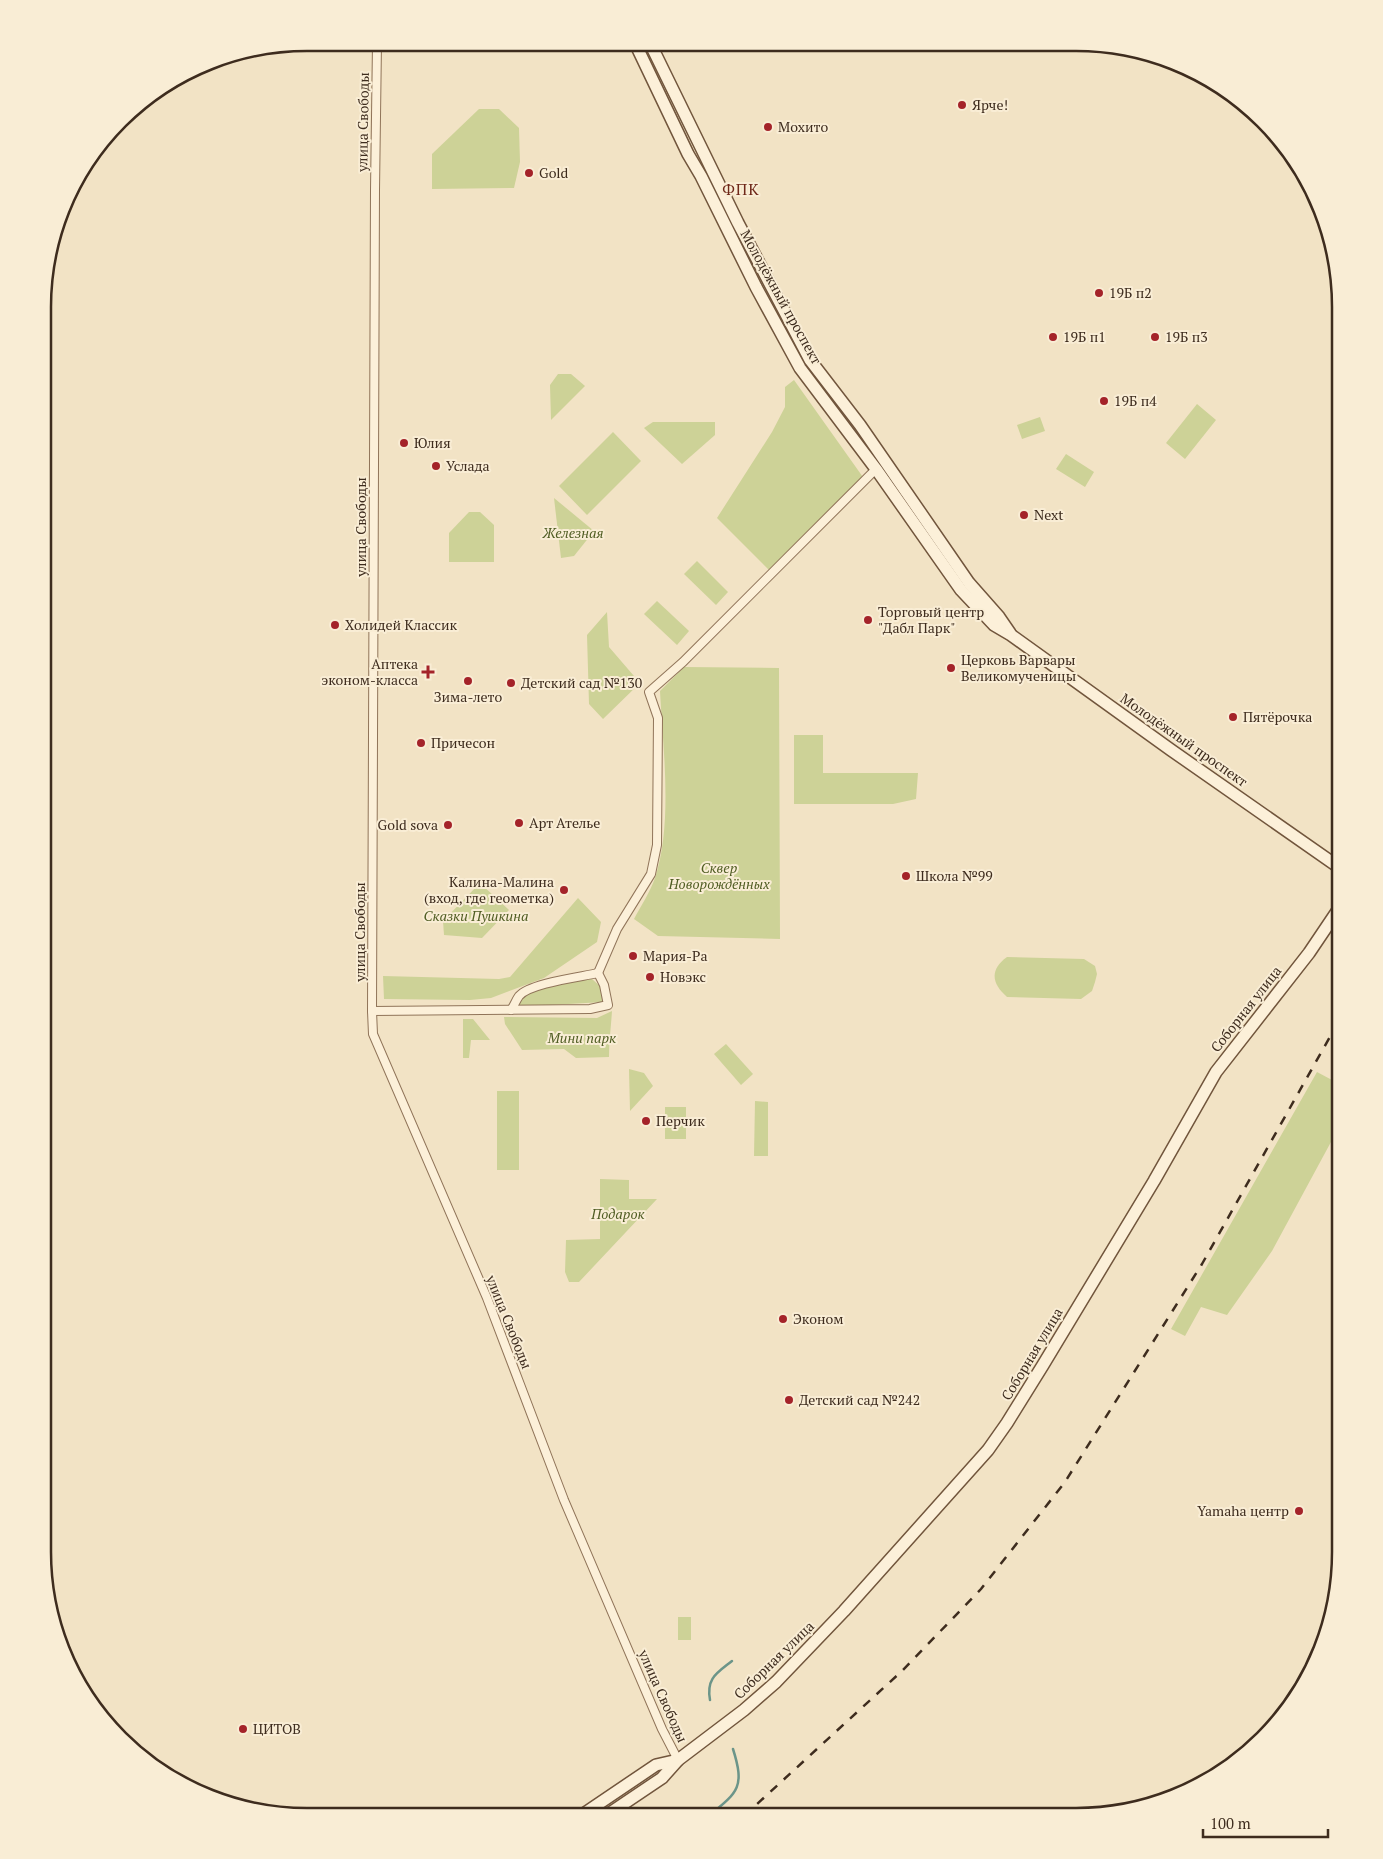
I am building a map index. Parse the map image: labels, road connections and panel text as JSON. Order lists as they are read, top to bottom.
{
  "streets": {
    "main road": ["Молодёжный проспект", "Соборная улица"],
    "street": ["улица Свободы"]
  },
  "crossings": [
    ["улица Свободы", "Соборная улица"]
  ],
  "districts": ["ФПК"],
  "parks": [
    "Железная",
    "Сквер Новорождённых",
    "Сказки Пушкина",
    "Мини парк",
    "Подарок"
  ],
  "places": {
    "other": [
      "Ярче!",
      "Мохито",
      "Gold",
      "19Б п2",
      "19Б п1",
      "19Б п3",
      "19Б п4",
      "Юлия",
      "Услада",
      "Next",
      "Торговый центр \"Дабл Парк\"",
      "Холидей Классик",
      "Церковь Варвары Великомученицы",
      "Зима-лето",
      "Детский сад №130",
      "Пятёрочка",
      "Причесон",
      "Арт Ателье",
      "Gold sova",
      "Школа №99",
      "Калина-Малина (вход, где геометка)",
      "Мария-Ра",
      "Новэкс",
      "Перчик",
      "Эконом",
      "Детский сад №242",
      "Yamaha центр",
      "ЦИТОВ"
    ],
    "health": ["Аптека эконом-класса"]
  },
  "scale_bar": "100 m"
}
